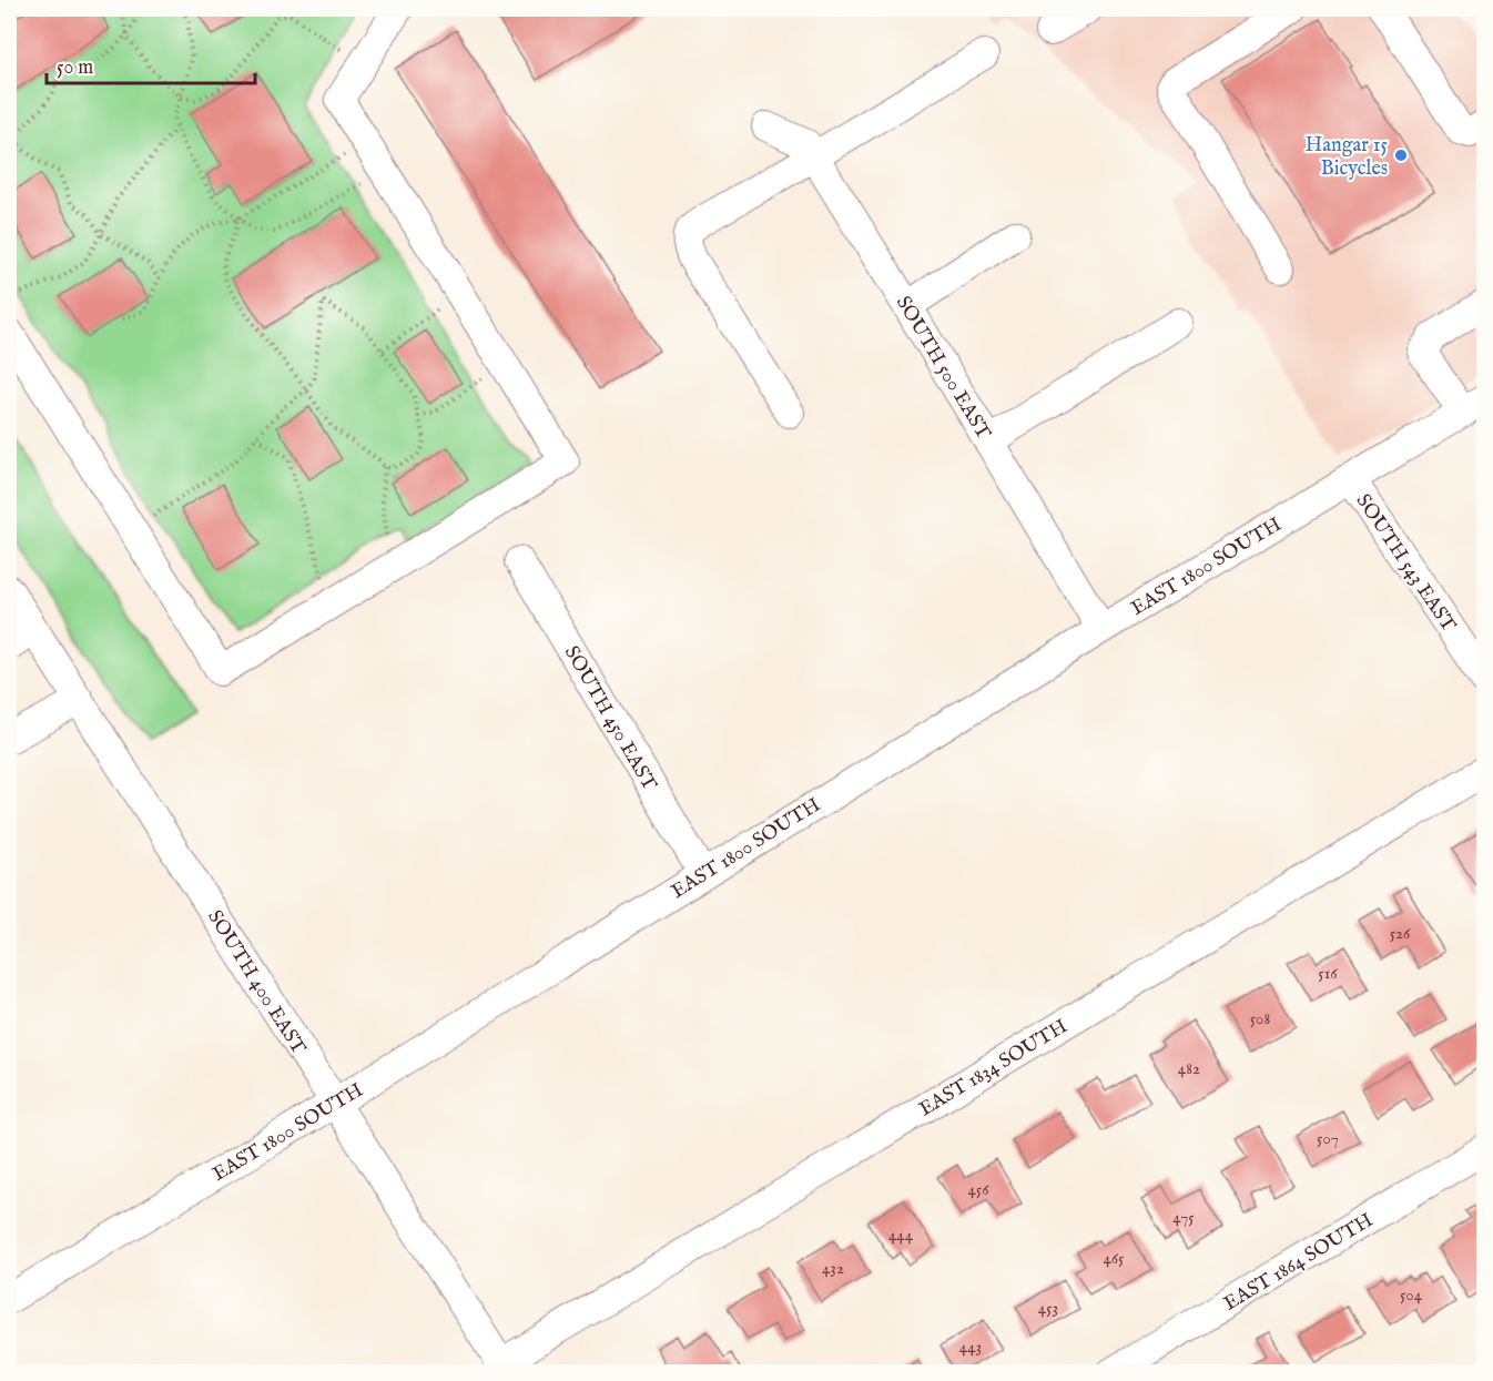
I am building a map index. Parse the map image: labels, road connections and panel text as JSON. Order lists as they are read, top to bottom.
{
  "streets": {
    "street": [
      "SOUTH 500 EAST",
      "SOUTH 543 EAST",
      "EAST 1800 SOUTH",
      "SOUTH 450 EAST",
      "SOUTH 400 EAST",
      "EAST 1834 SOUTH",
      "EAST 1864 SOUTH"
    ]
  },
  "crossings": [
    ["SOUTH 500 EAST", "EAST 1800 SOUTH"],
    ["SOUTH 543 EAST", "EAST 1800 SOUTH"],
    ["EAST 1800 SOUTH", "SOUTH 450 EAST"],
    ["EAST 1800 SOUTH", "SOUTH 400 EAST"],
    ["SOUTH 400 EAST", "EAST 1834 SOUTH"]
  ],
  "places": ["Hangar 15 Bicycles"],
  "house_numbers": [
    "526",
    "516",
    "508",
    "482",
    "507",
    "456",
    "475",
    "444",
    "465",
    "432",
    "504",
    "453",
    "443"
  ],
  "scale_bar": "50 m"
}
